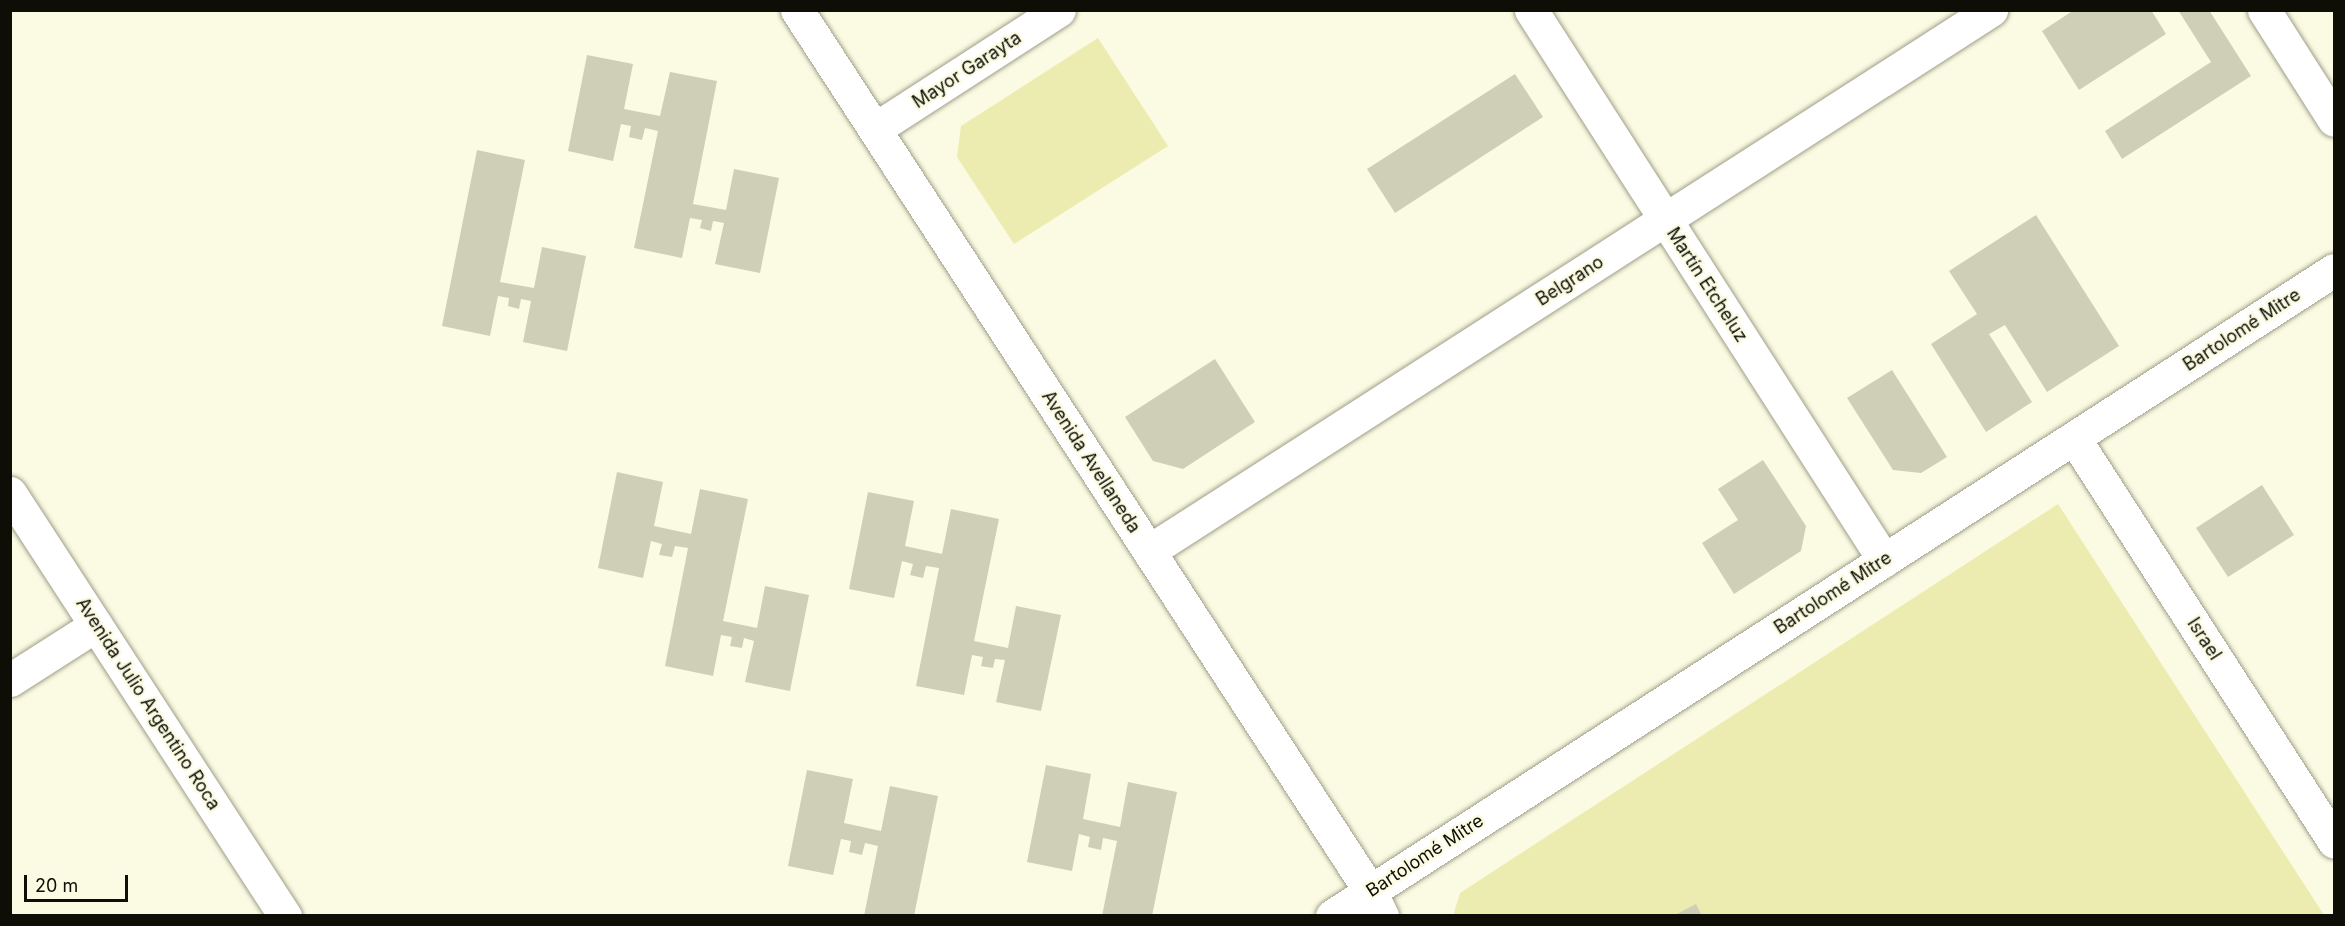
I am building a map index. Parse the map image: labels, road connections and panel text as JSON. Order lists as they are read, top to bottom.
{
  "streets": {
    "main road": [
      "Mayor Garayta",
      "Belgrano",
      "Martín Etcheluz",
      "Bartolomé Mitre",
      "Avenida Avellaneda",
      "Israel",
      "Avenida Julio Argentino Roca"
    ]
  },
  "crossings": [
    ["Mayor Garayta", "Avenida Avellaneda"],
    ["Belgrano", "Martín Etcheluz"],
    ["Belgrano", "Avenida Avellaneda"],
    ["Martín Etcheluz", "Bartolomé Mitre"],
    ["Bartolomé Mitre", "Avenida Avellaneda"],
    ["Bartolomé Mitre", "Israel"]
  ],
  "scale_bar": "20 m"
}
